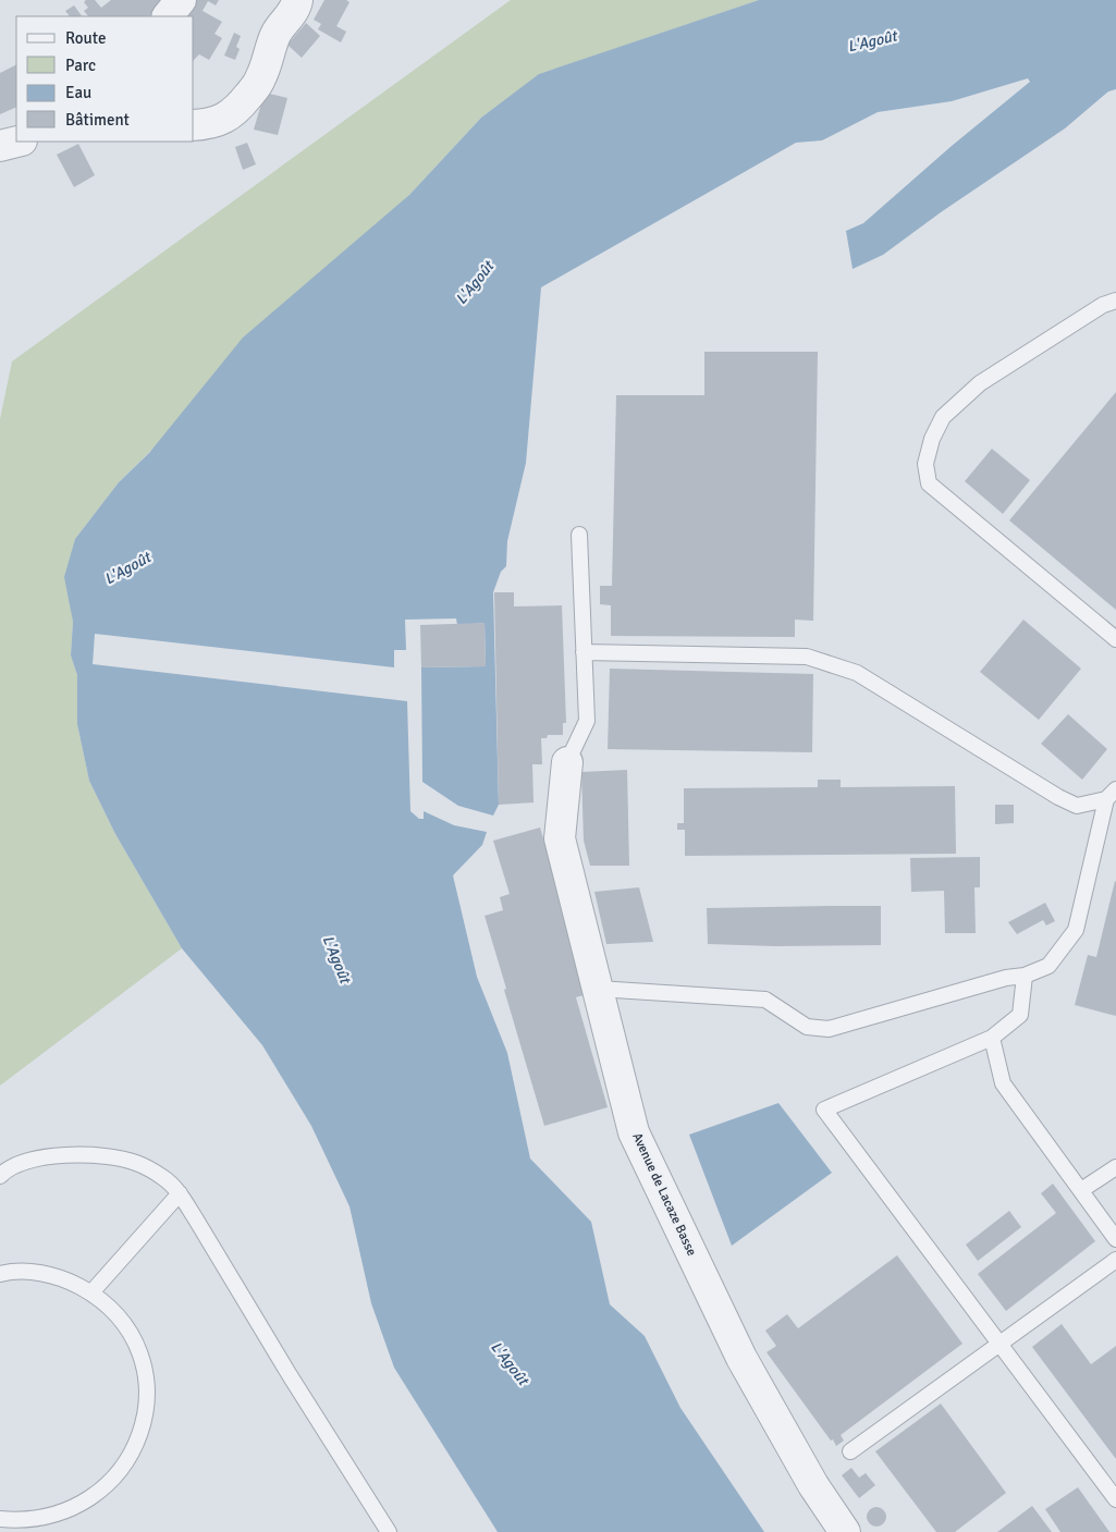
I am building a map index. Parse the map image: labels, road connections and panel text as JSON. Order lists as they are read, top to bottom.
{
  "streets": {
    "street": ["Avenue de Lacaze Basse"]
  },
  "water": ["L'Agoût"],
  "legend": [
    "Route",
    "Parc",
    "Eau",
    "Bâtiment"
  ]
}
